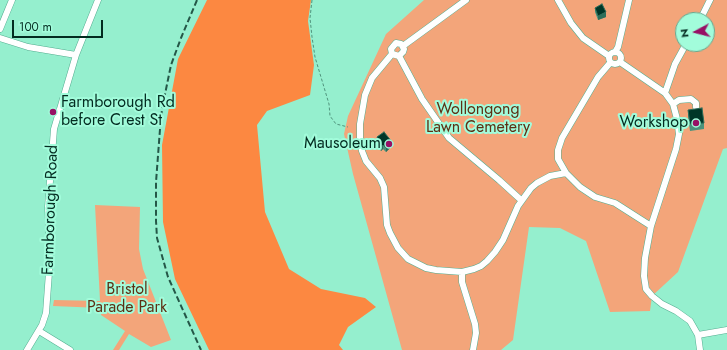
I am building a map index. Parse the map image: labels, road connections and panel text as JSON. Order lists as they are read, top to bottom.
{
  "streets": {
    "street": ["Farmborough Road"]
  },
  "parks": ["Wollongong Lawn Cemetery", "Bristol Parade Park"],
  "places": ["Farmborough Rd before Crest St", "Workshop", "Mausoleum"],
  "scale_bar": "100 m",
  "north": "left"
}
